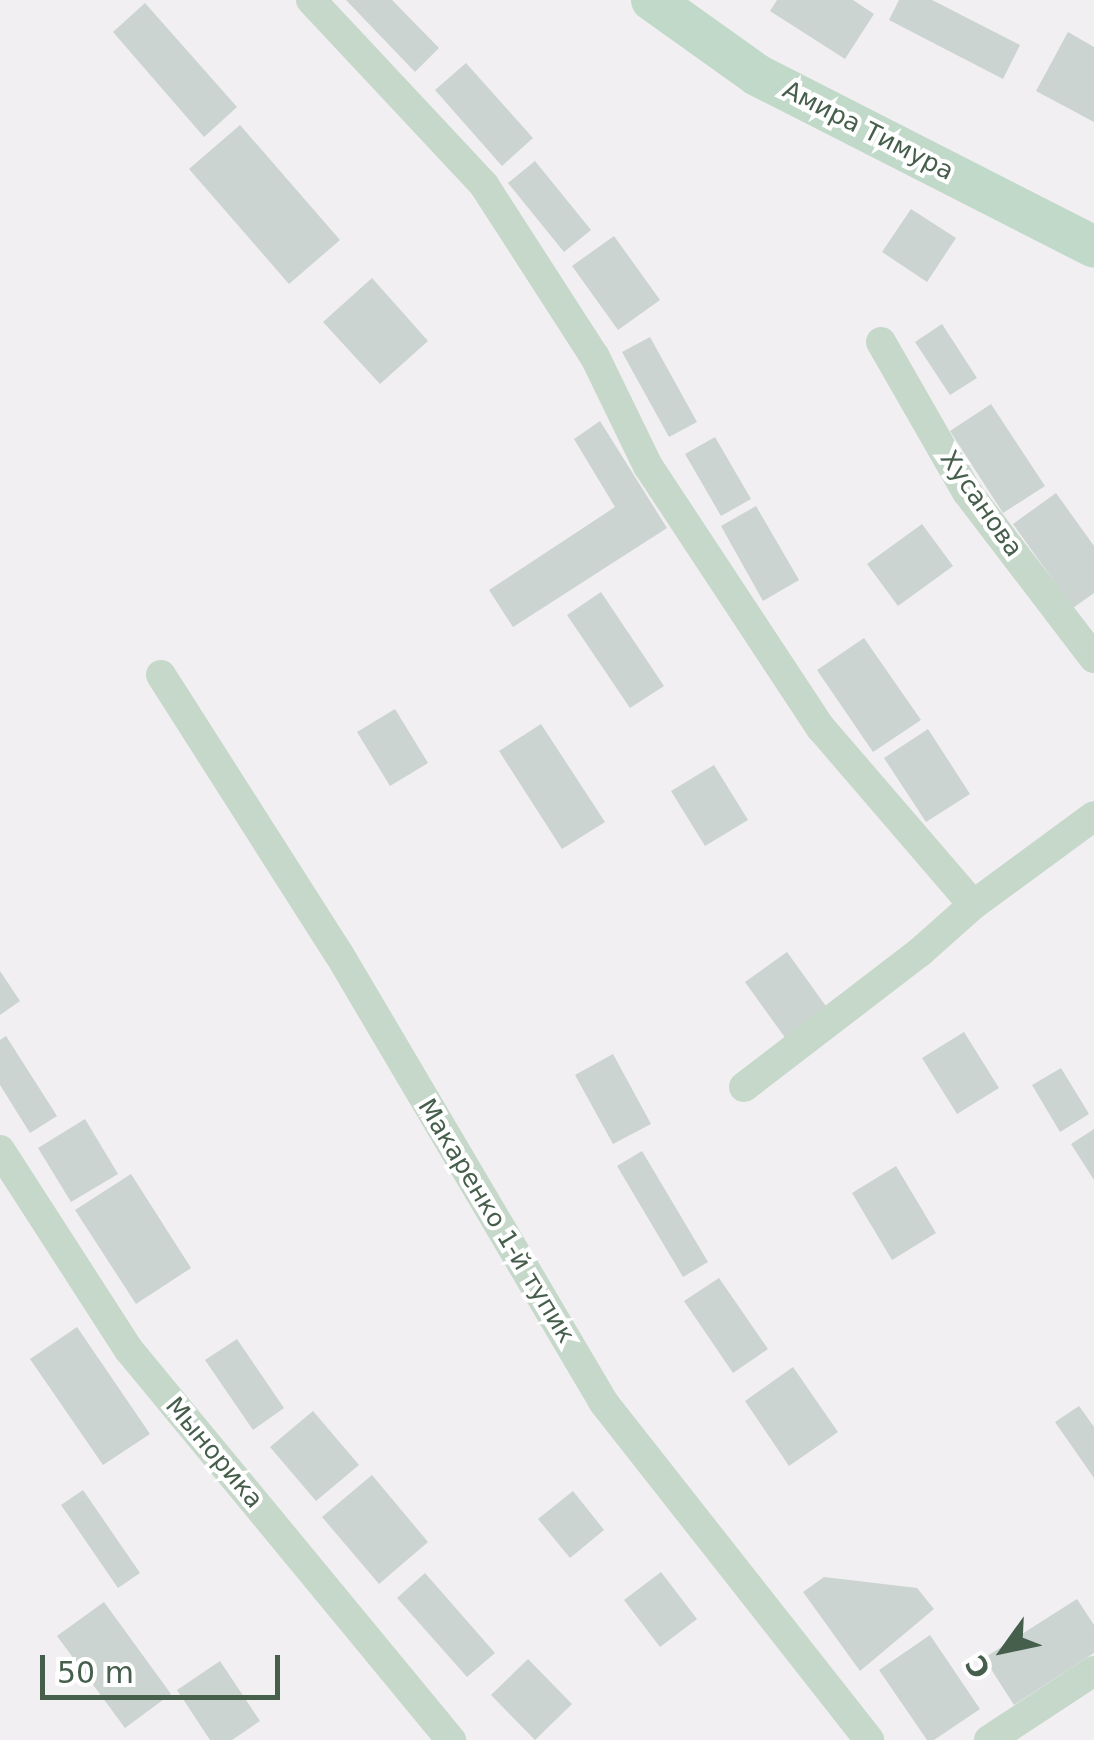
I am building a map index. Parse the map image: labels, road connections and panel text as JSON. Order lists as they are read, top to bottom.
{
  "streets": {
    "street": [
      "Амира Тимура",
      "Хусанова",
      "Макаренко 1-й тупик",
      "Мынорика"
    ]
  },
  "scale_bar": "50 m",
  "north": "bottom left"
}
